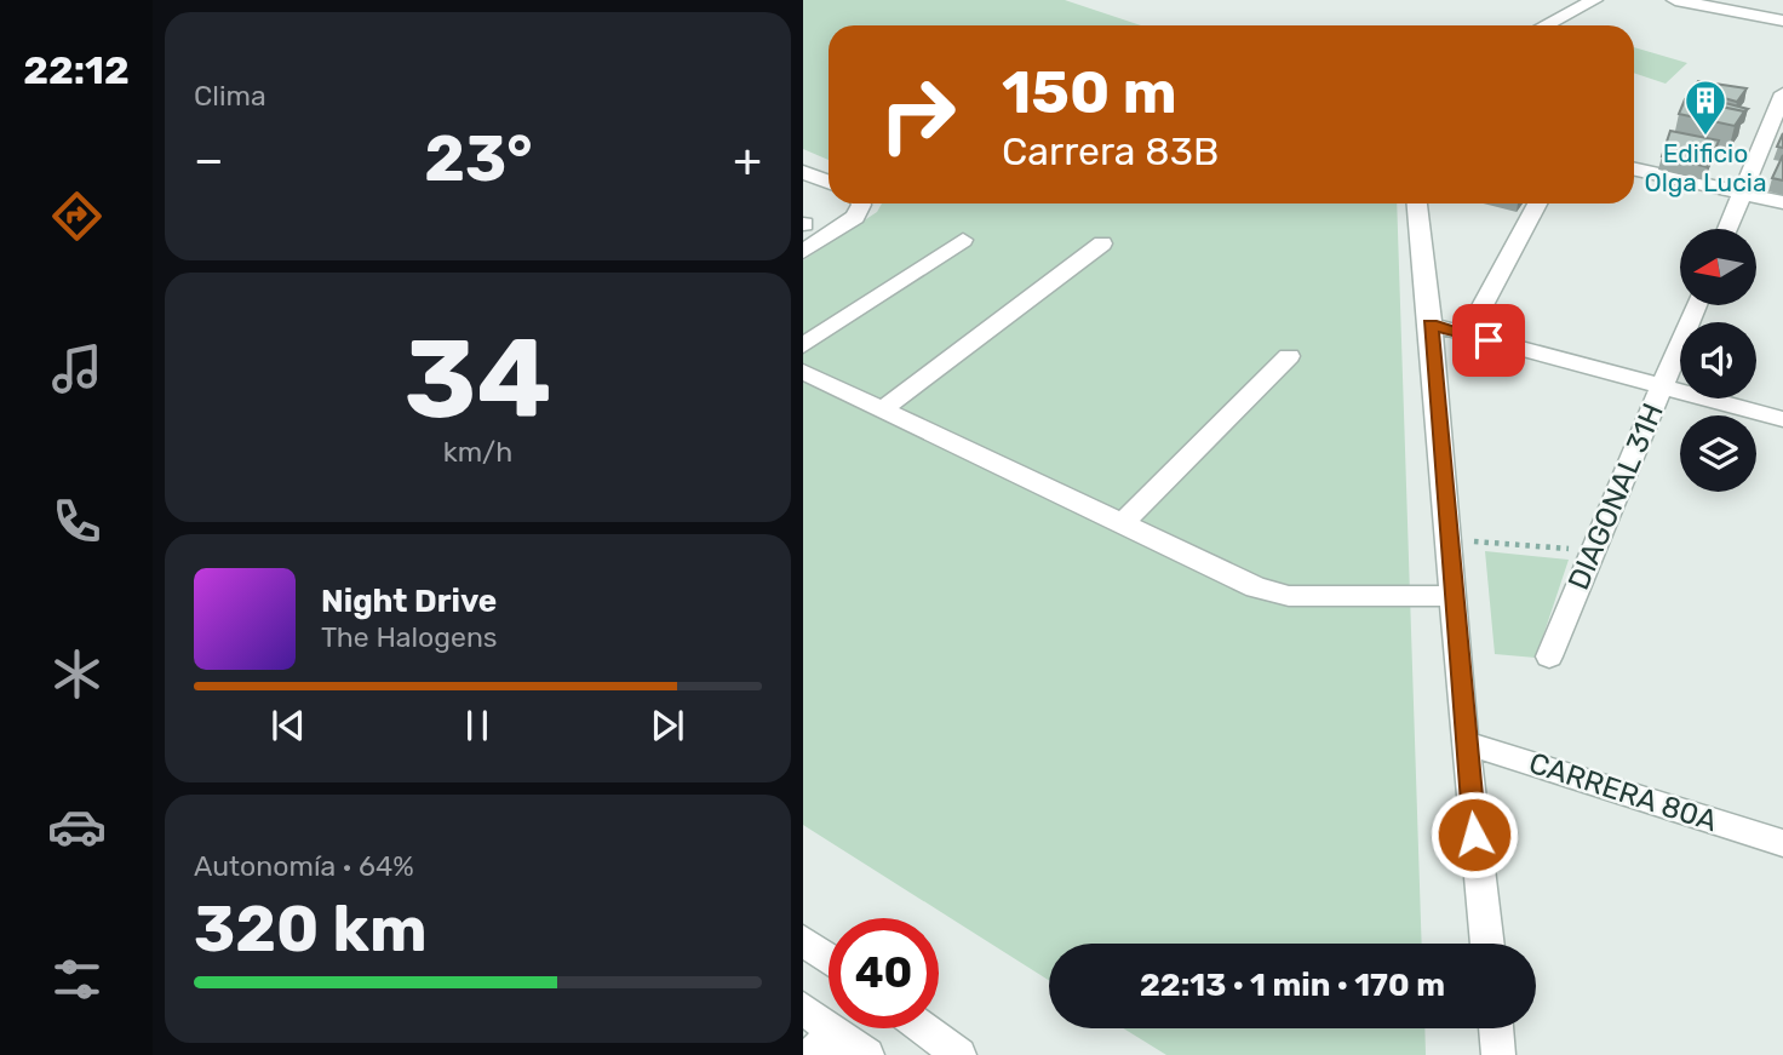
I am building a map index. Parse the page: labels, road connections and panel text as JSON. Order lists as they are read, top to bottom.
{
  "streets": {
    "street": ["DIAGONAL 31H", "CARRERA 80A"]
  },
  "places": {
    "building": ["Edificio Olga Lucia"]
  },
  "north": "left",
  "page": {
    "tabs": "22:12",
    "tile": [
      "Clima",
      ["34", "km/h"],
      ["Autonomía · 64%", "320 km"]
    ],
    "turn": ["150 m", "Carrera 83B"],
    "heat": ["−", "23°", "+"],
    "song": ["Night Drive", "The Halogens"],
    "limit": "40",
    "trip": "22:13 · 1 min · 170 m"
  }
}
